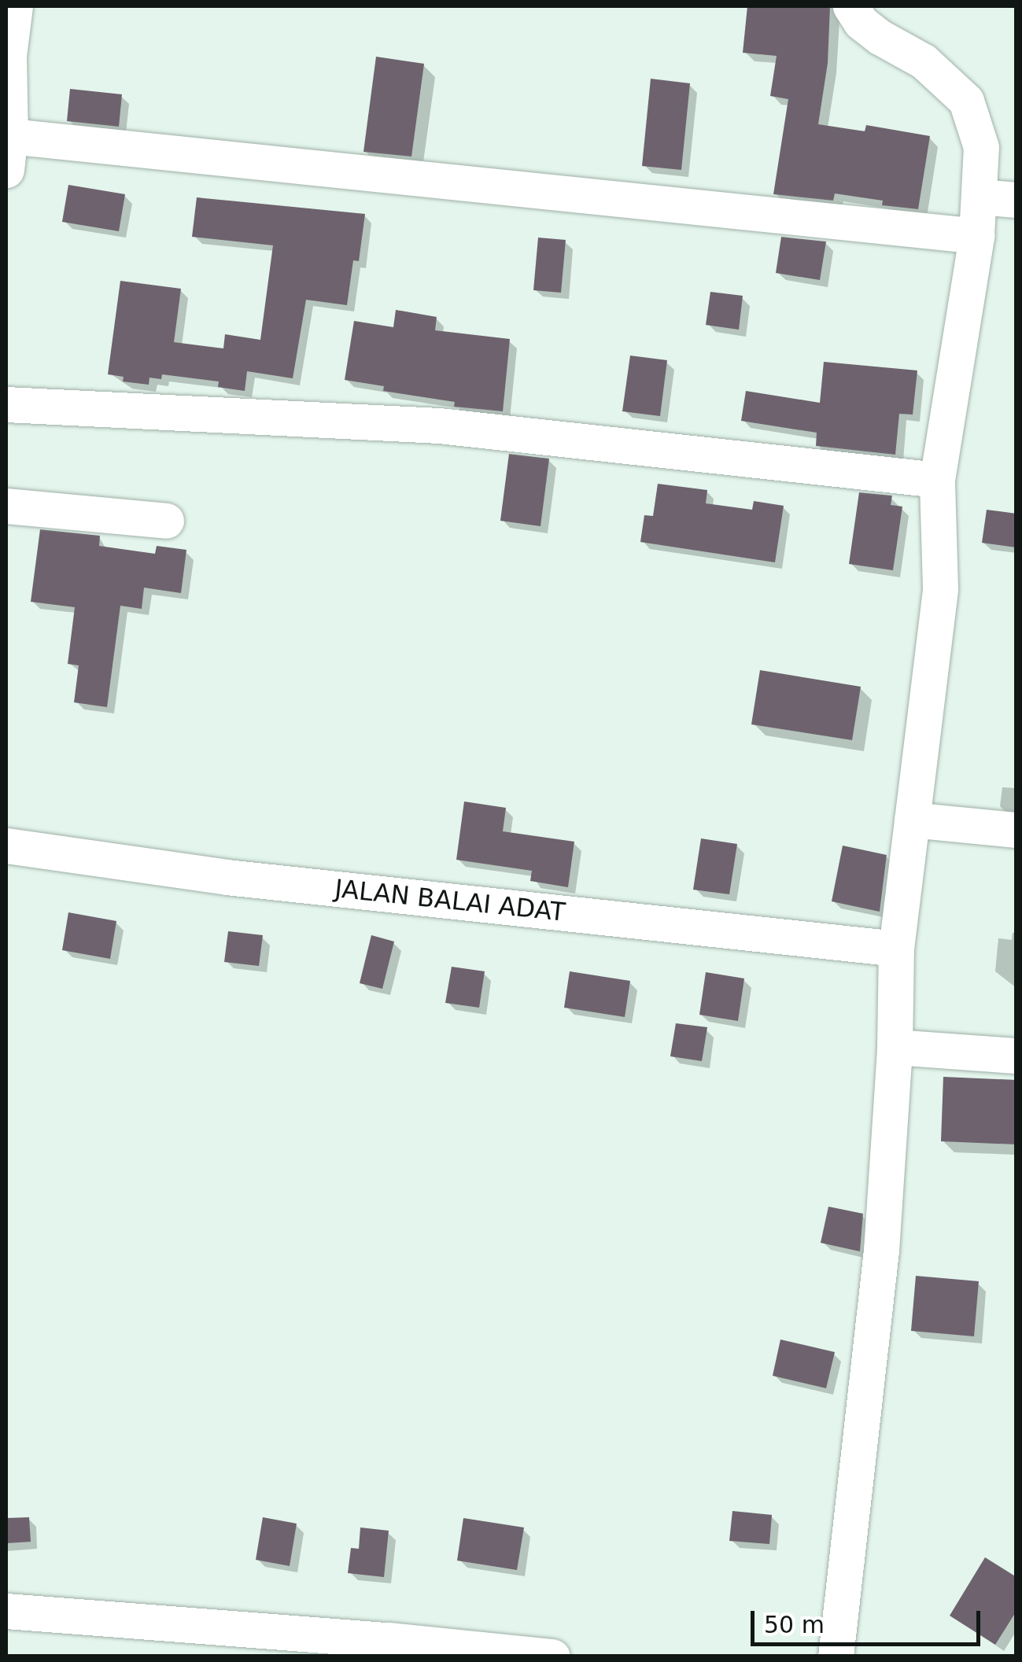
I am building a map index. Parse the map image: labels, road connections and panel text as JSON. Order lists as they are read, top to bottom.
{
  "streets": {
    "street": ["JALAN BALAI ADAT"]
  },
  "scale_bar": "50 m"
}
